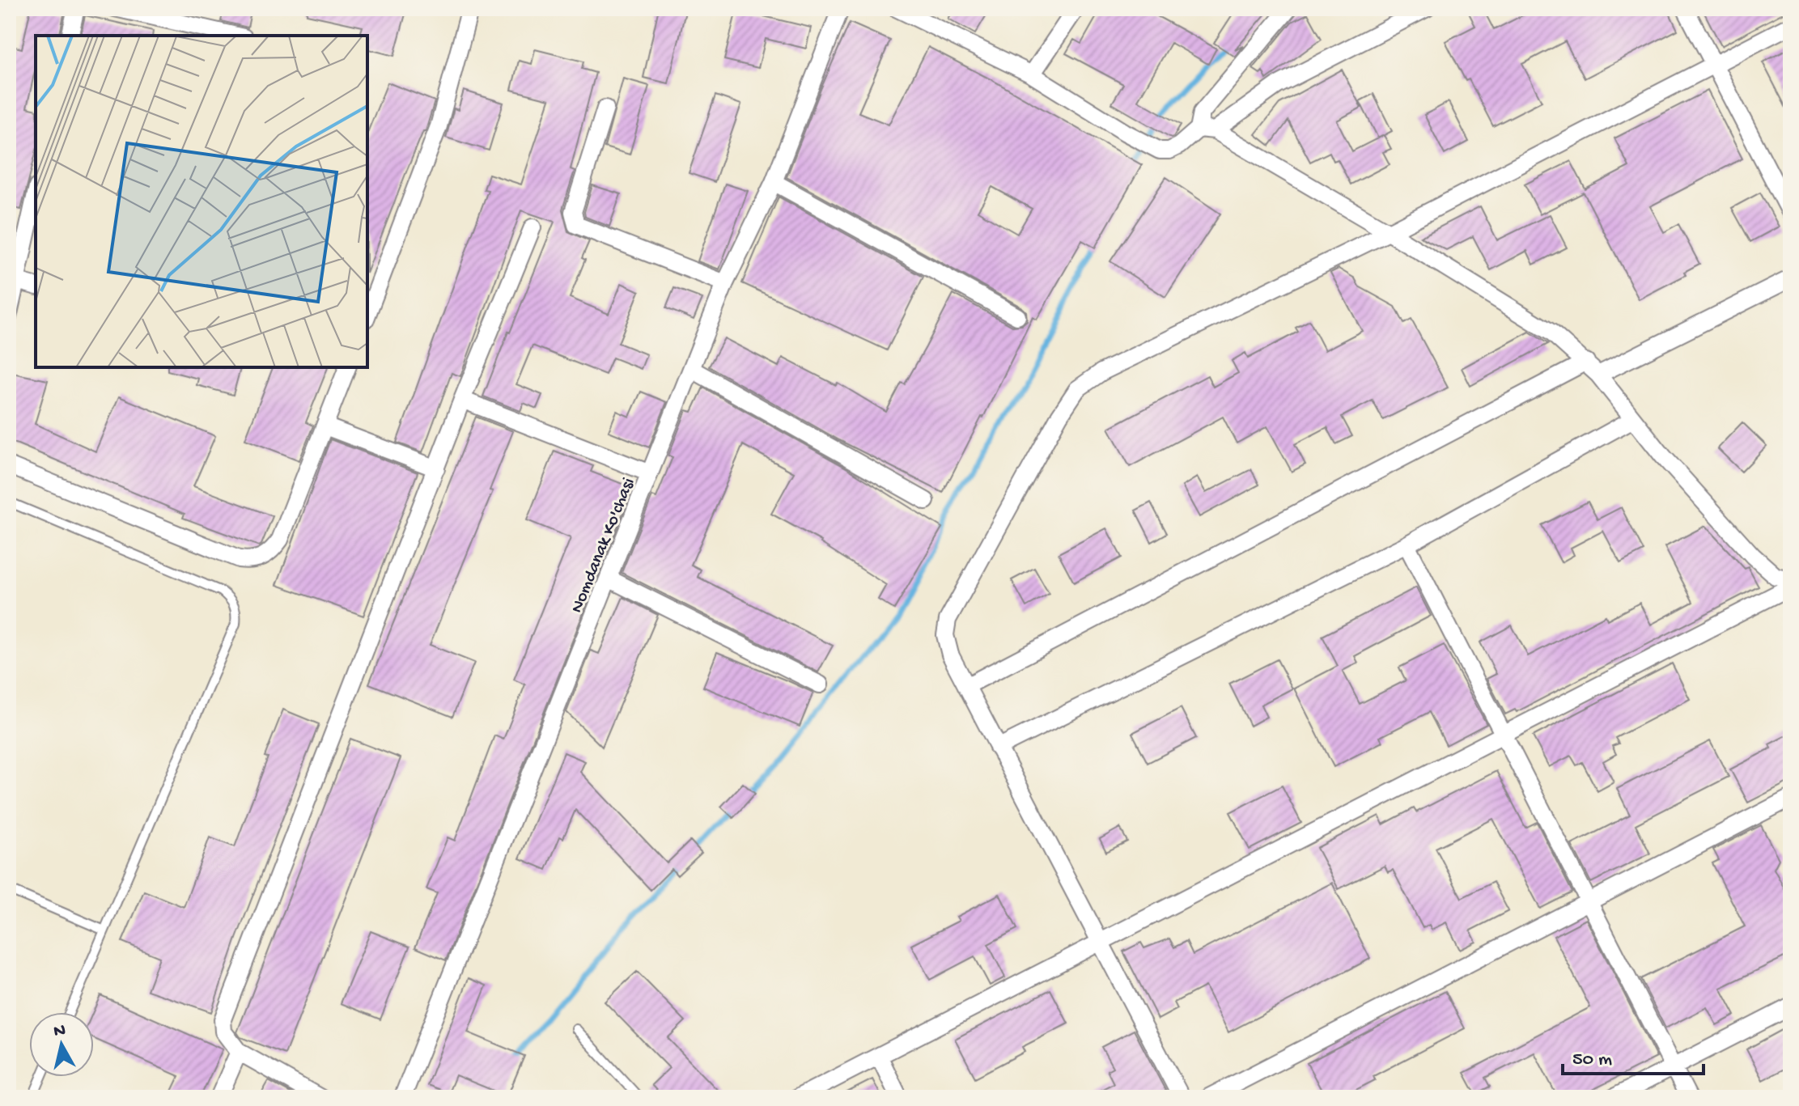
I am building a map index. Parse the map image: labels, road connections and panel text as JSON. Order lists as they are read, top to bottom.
{
  "streets": {
    "street": ["Nomdanak Ko'chasi"]
  },
  "scale_bar": "50 m",
  "north": "top"
}
